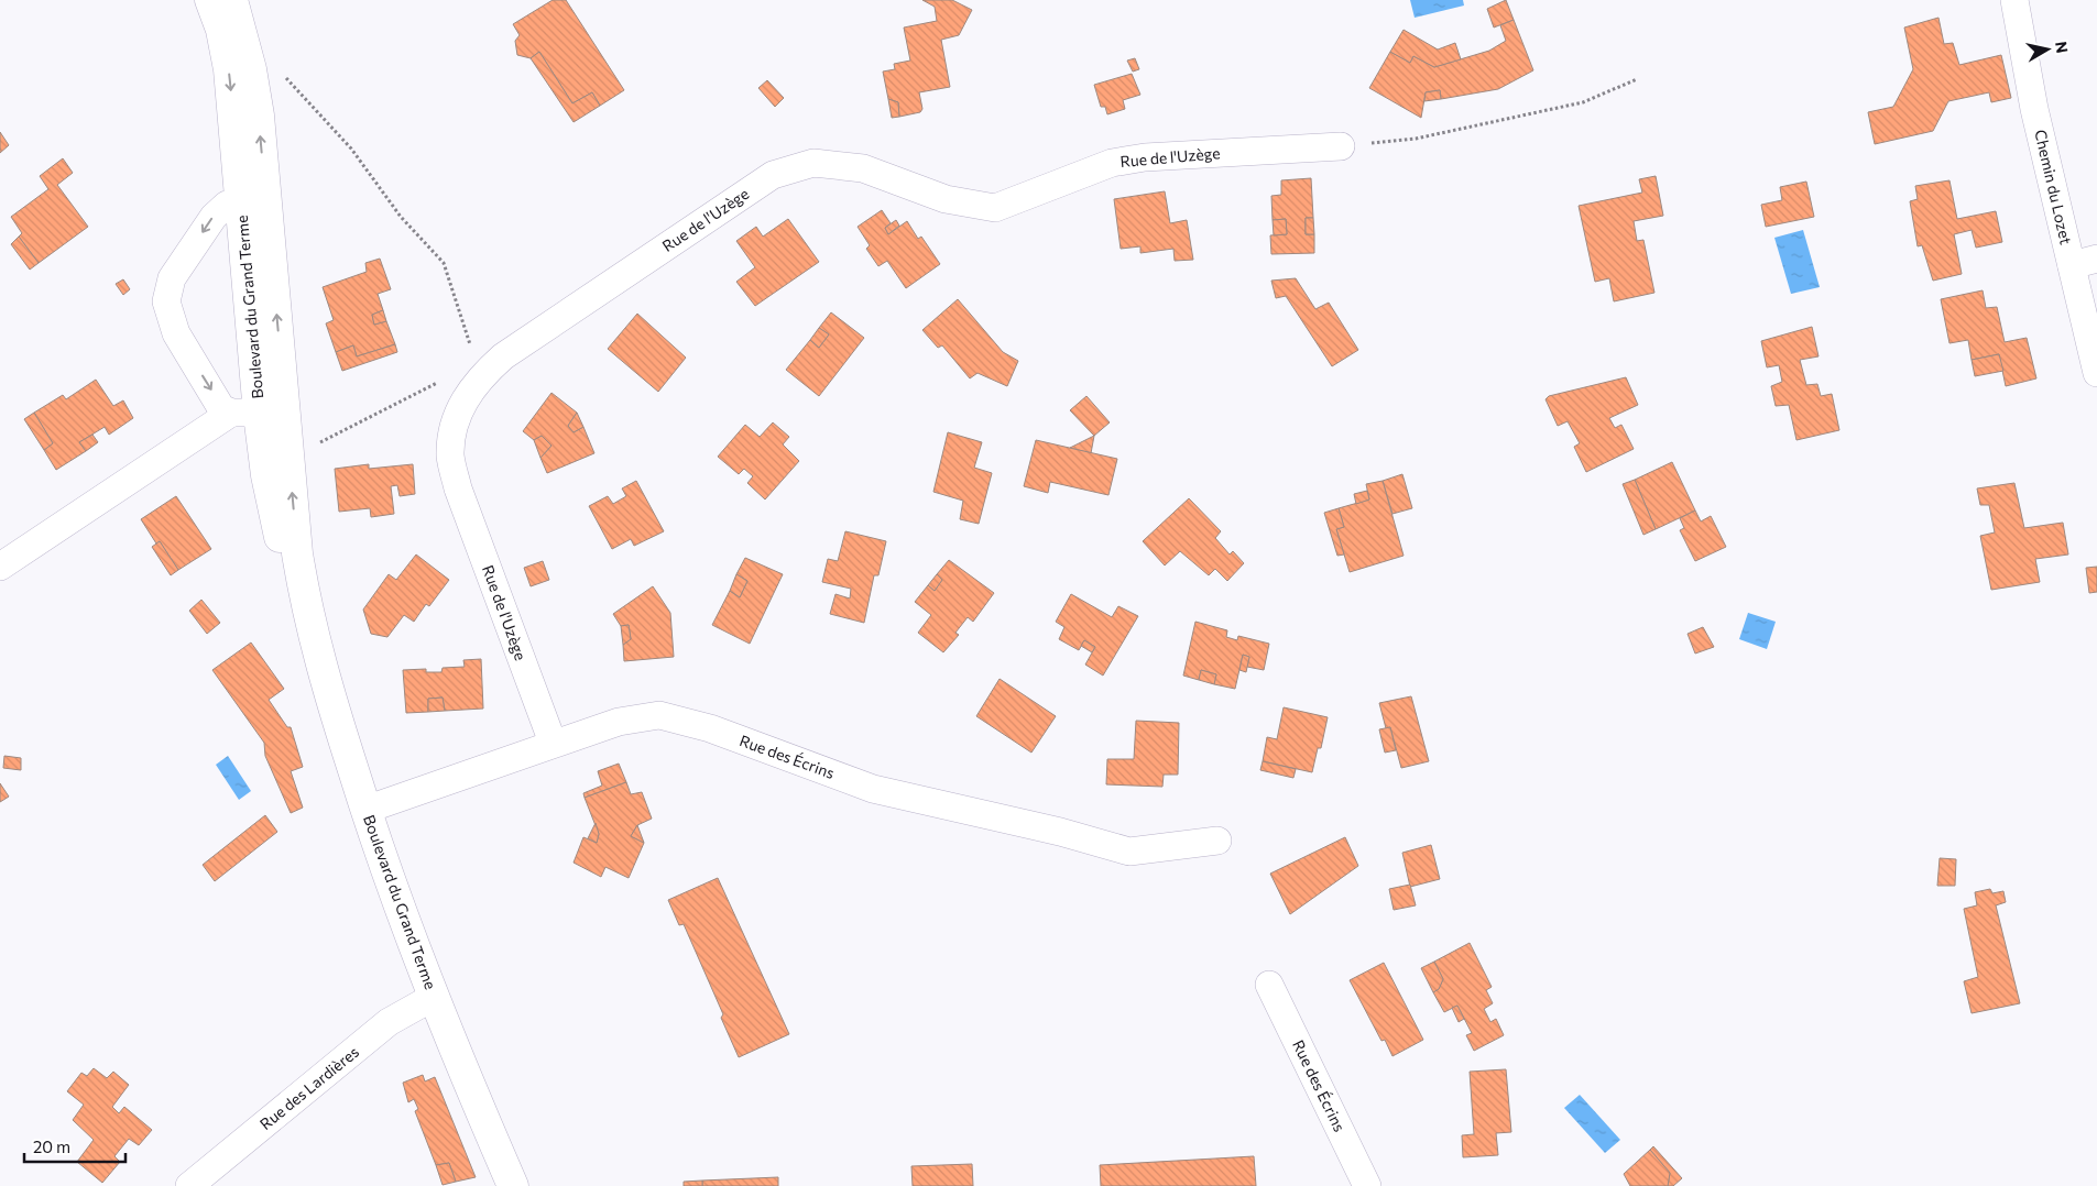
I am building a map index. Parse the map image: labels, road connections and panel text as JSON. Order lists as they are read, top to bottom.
{
  "streets": {
    "street": [
      "Rue de l'Uzège",
      "Chemin du Lozet",
      "Boulevard du Grand Terme",
      "Rue des Écrins",
      "Rue des Lardières"
    ]
  },
  "crossings": [
    ["Rue de l'Uzège", "Rue des Écrins"],
    ["Boulevard du Grand Terme", "Rue des Écrins"],
    ["Boulevard du Grand Terme", "Rue des Lardières"]
  ],
  "scale_bar": "20 m",
  "north": "right"
}
